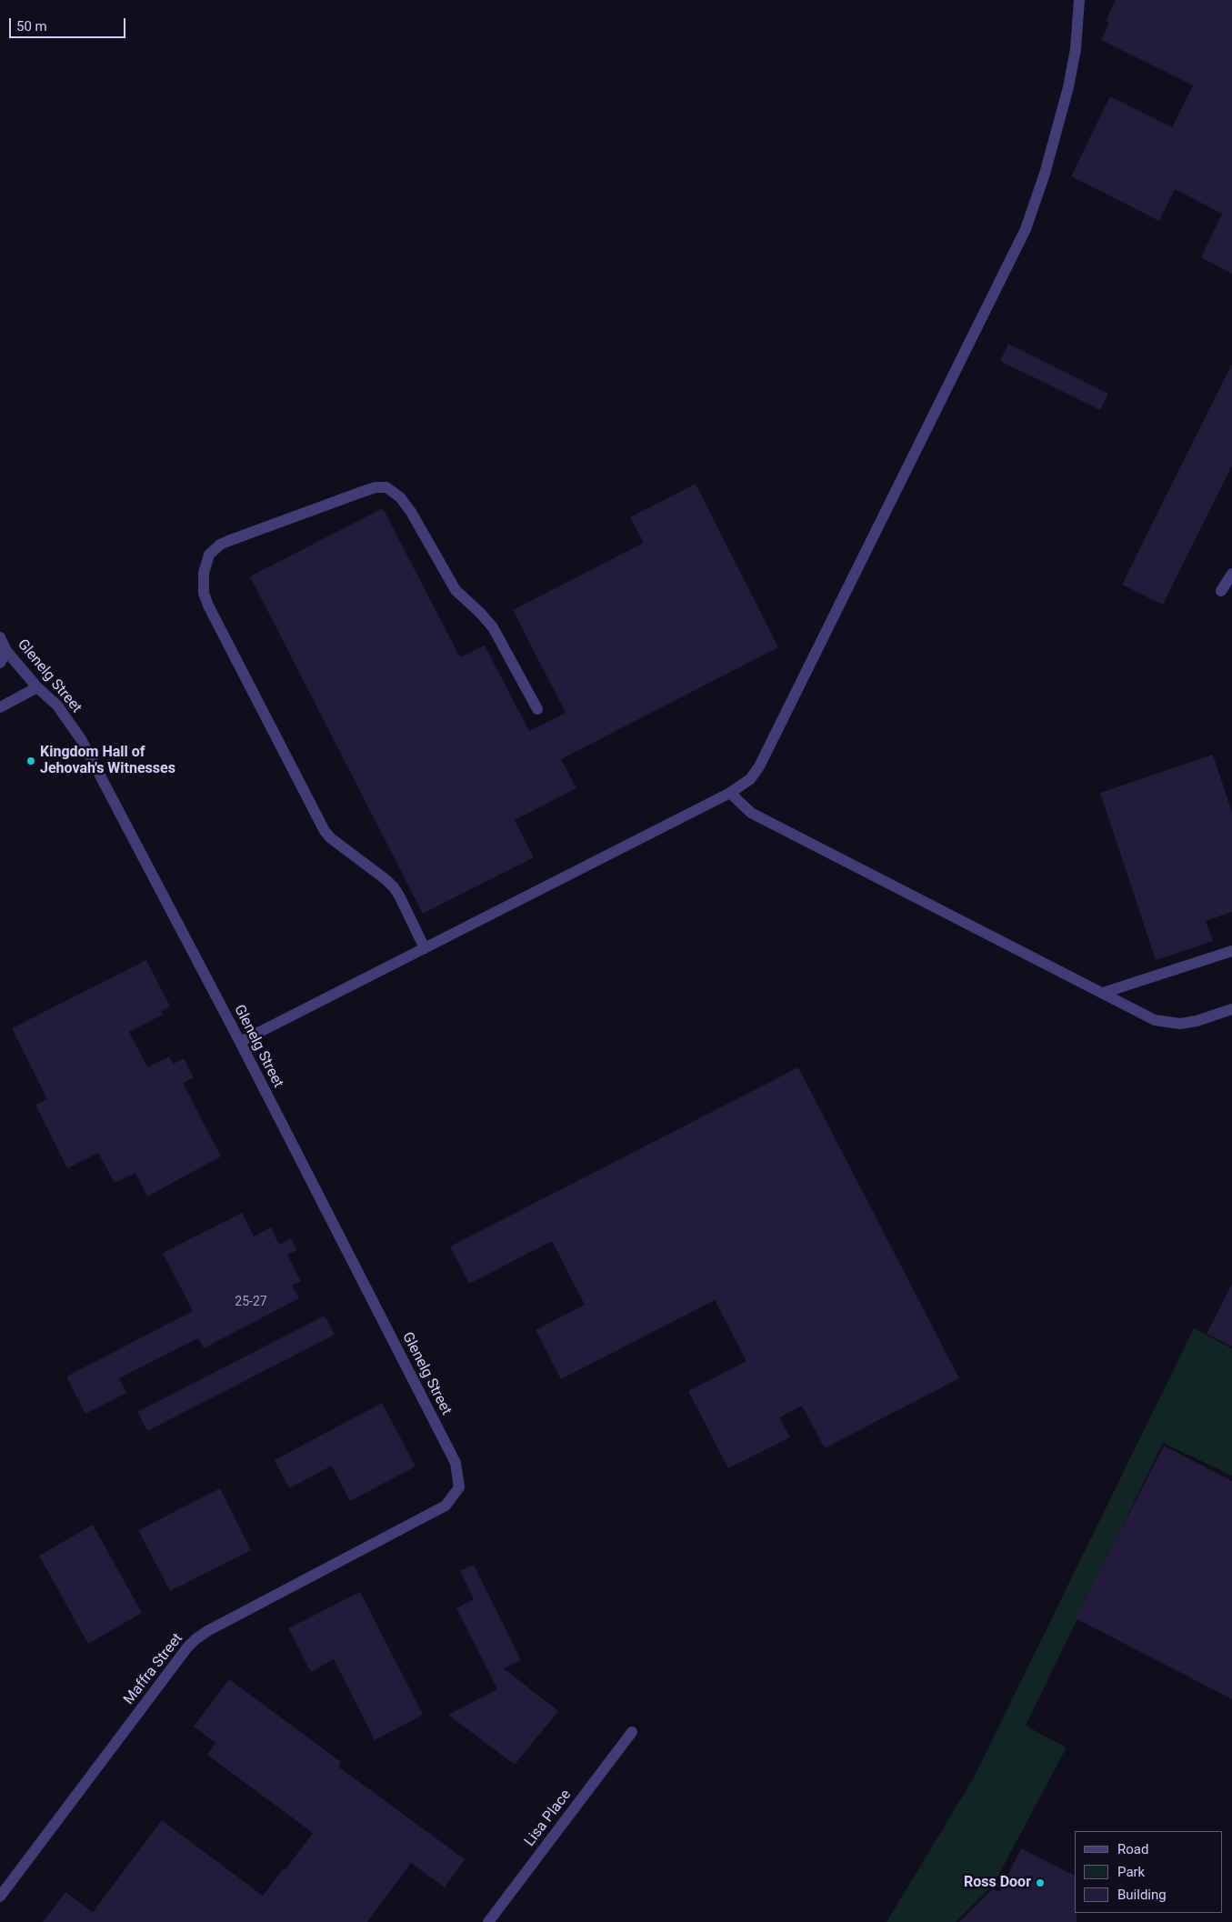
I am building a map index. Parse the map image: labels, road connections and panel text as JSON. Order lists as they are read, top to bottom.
{
  "streets": {
    "street": ["Glenelg Street", "Maffra Street", "Lisa Place"]
  },
  "crossings": [
    ["Glenelg Street", "Maffra Street"]
  ],
  "places": ["Kingdom Hall of Jehovah's Witnesses", "Ross Door"],
  "house_numbers": ["25-27"],
  "legend": ["Road", "Park", "Building"],
  "scale_bar": "50 m"
}
